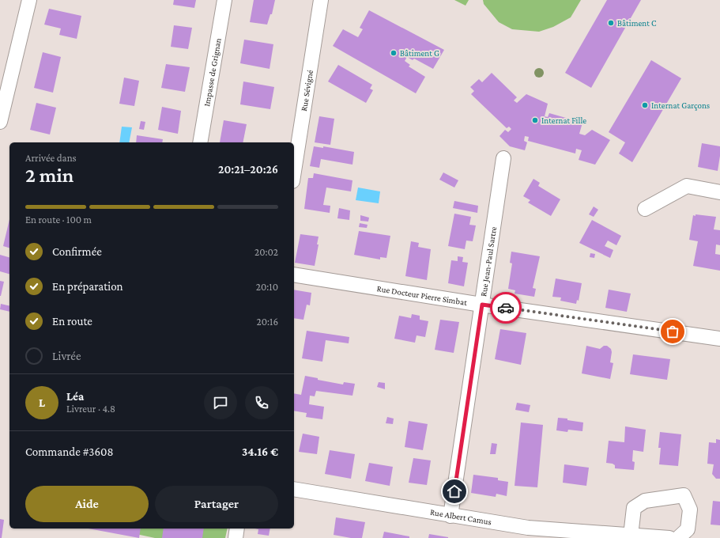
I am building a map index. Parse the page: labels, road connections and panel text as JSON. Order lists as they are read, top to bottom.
{
  "streets": {
    "street": [
      "Impasse de Grignan",
      "Rue Sévigné",
      "Rue Jean-Paul Sartre",
      "Rue Docteur Pierre Simbat",
      "Rue Albert Camus"
    ]
  },
  "crossings": [
    ["Rue Jean-Paul Sartre", "Rue Docteur Pierre Simbat"],
    ["Rue Jean-Paul Sartre", "Rue Albert Camus"]
  ],
  "places": [
    "Bâtiment C",
    "Bâtiment G",
    "Internat Garçons",
    "Internat Fille"
  ],
  "page": {
    "heading": ["2 min", "Arrivée dans", "20:21–20:26"],
    "panel": [
      "Léa",
      "Livreur · 4.8",
      "Commande #3608",
      "34.16 €"
    ],
    "bar": "En route · 100 m",
    "list": [
      ["Confirmée", "20:02"],
      ["En préparation", "20:10"],
      ["En route", "20:16"],
      "Livrée"
    ],
    "round": "L",
    "buttons": ["Aide", "Partager"]
  }
}
